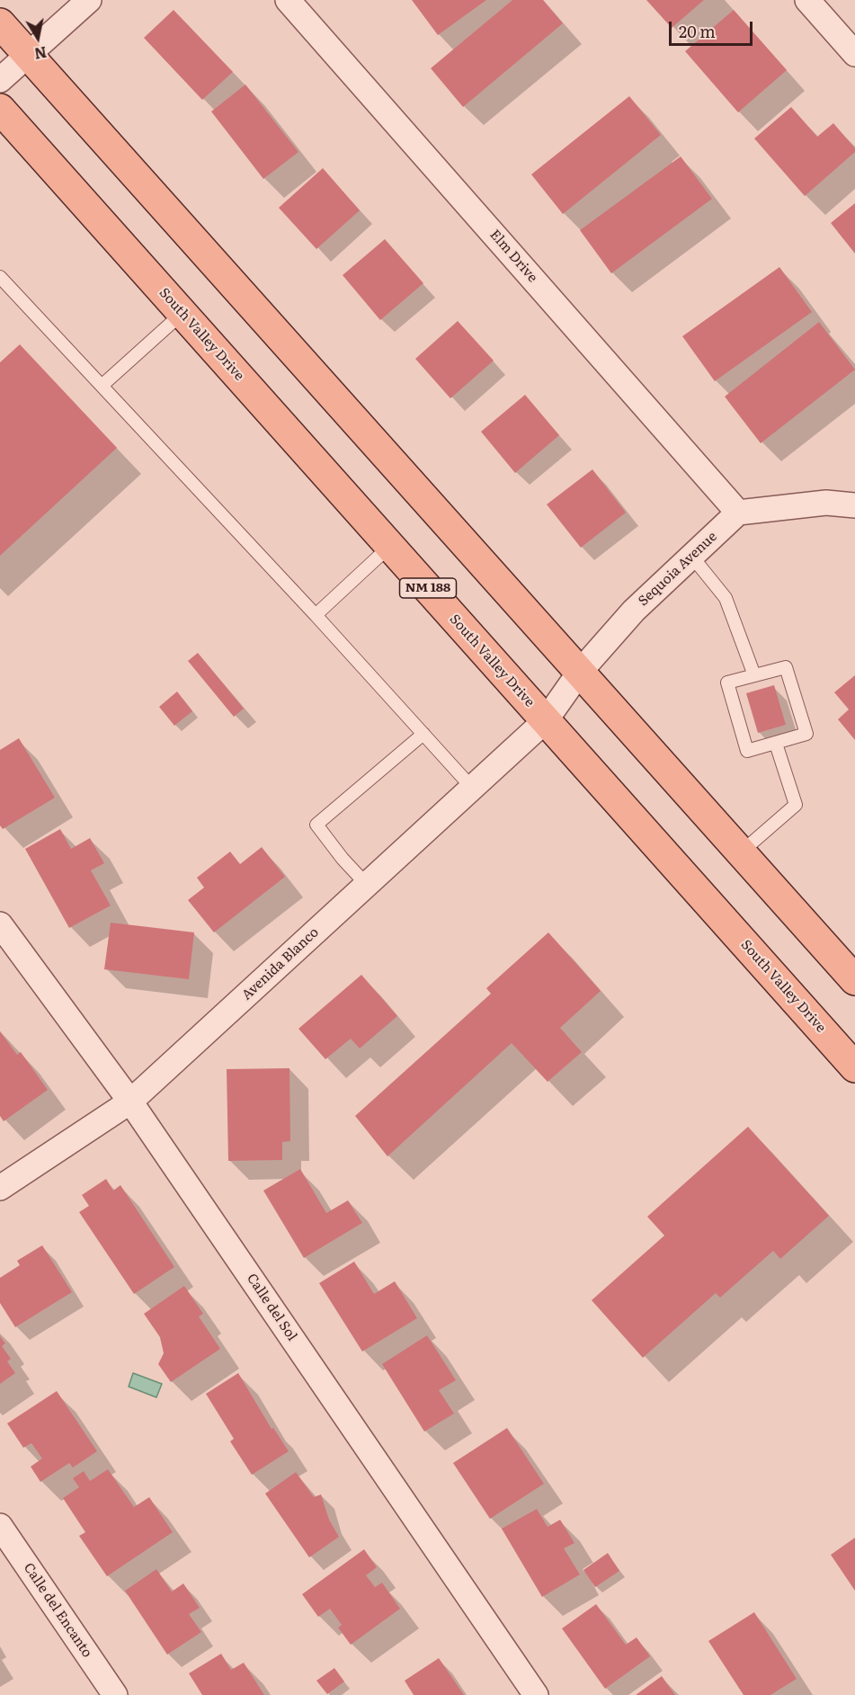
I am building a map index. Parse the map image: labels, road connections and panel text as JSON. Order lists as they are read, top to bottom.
{
  "streets": {
    "main road": ["South Valley Drive", "NM 188"],
    "street": [
      "Elm Drive",
      "Sequoia Avenue",
      "Avenida Blanco",
      "Calle del Sol",
      "Calle del Encanto"
    ]
  },
  "crossings": [
    ["Elm Drive", "Sequoia Avenue"],
    ["South Valley Drive", "Sequoia Avenue"],
    ["South Valley Drive", "Avenida Blanco"],
    ["Sequoia Avenue", "Avenida Blanco"],
    ["Avenida Blanco", "Calle del Sol"]
  ],
  "scale_bar": "20 m",
  "north": "bottom"
}
